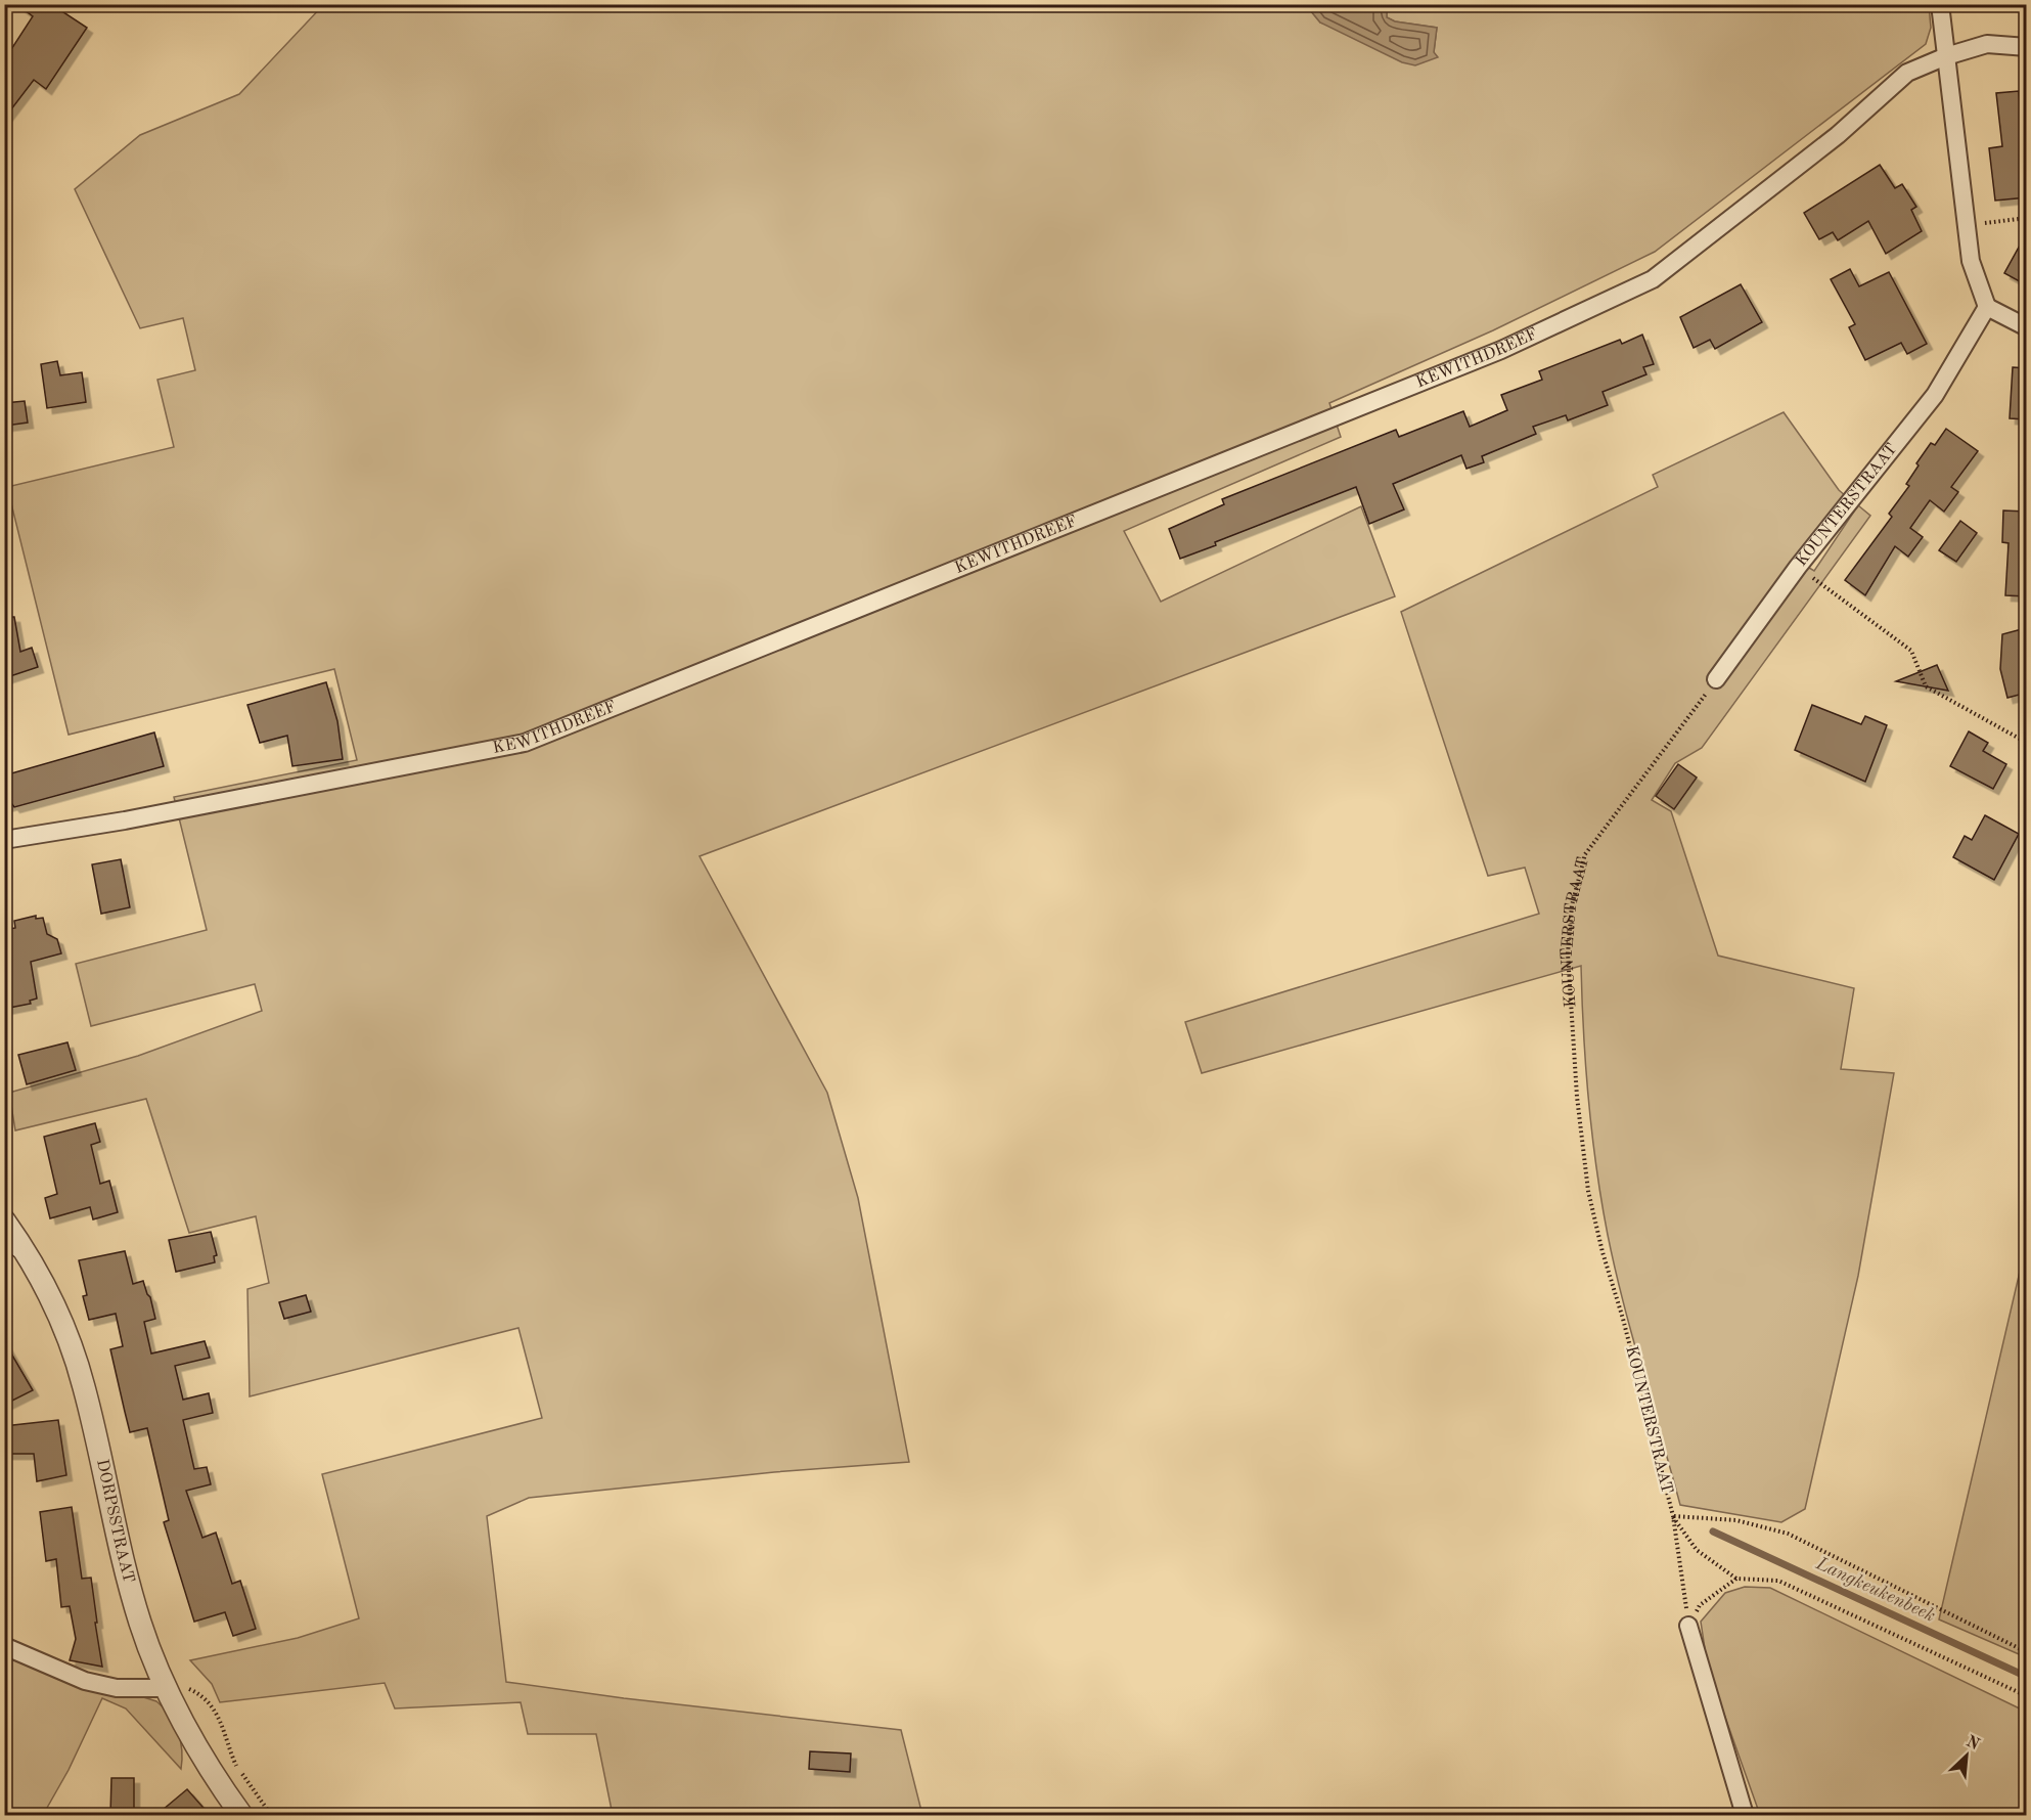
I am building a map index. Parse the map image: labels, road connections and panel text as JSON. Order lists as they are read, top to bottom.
{
  "streets": {
    "street": ["KEWITHDREEF", "KOUNTERSTRAAT", "DORPSSTRAAT"]
  },
  "water": ["Langkeukenbeek"],
  "north": "top right"
}
